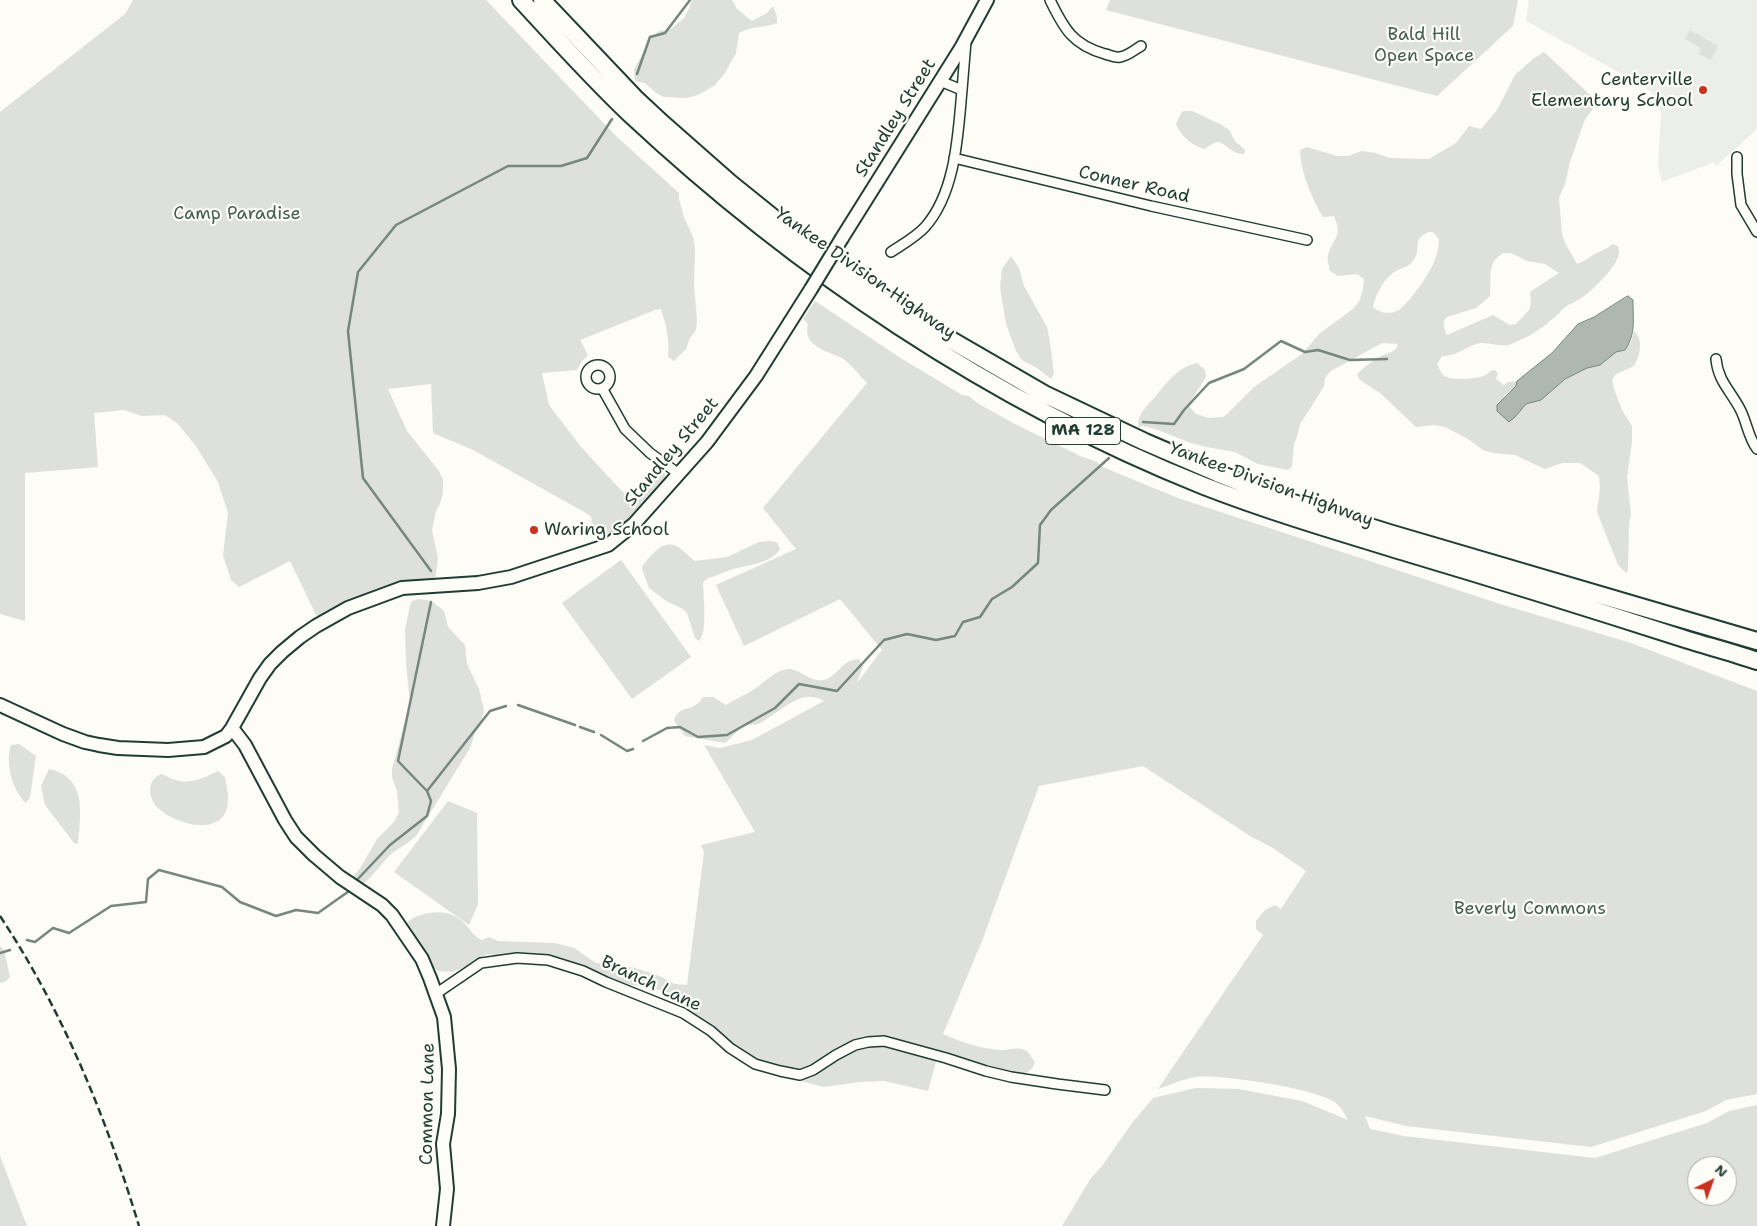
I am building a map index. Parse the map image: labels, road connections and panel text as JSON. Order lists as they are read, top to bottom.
{
  "streets": {
    "highway": ["Yankee Division Highway", "MA 128"],
    "street": [
      "Standley Street",
      "Conner Road",
      "Branch Lane",
      "Common Lane"
    ]
  },
  "crossings": [
    ["Standley Street", "Common Lane"],
    ["Branch Lane", "Common Lane"]
  ],
  "parks": ["Bald Hill Open Space", "Camp Paradise", "Beverly Commons"],
  "places": ["Centerville Elementary School", "Waring School"],
  "north": "top right"
}
